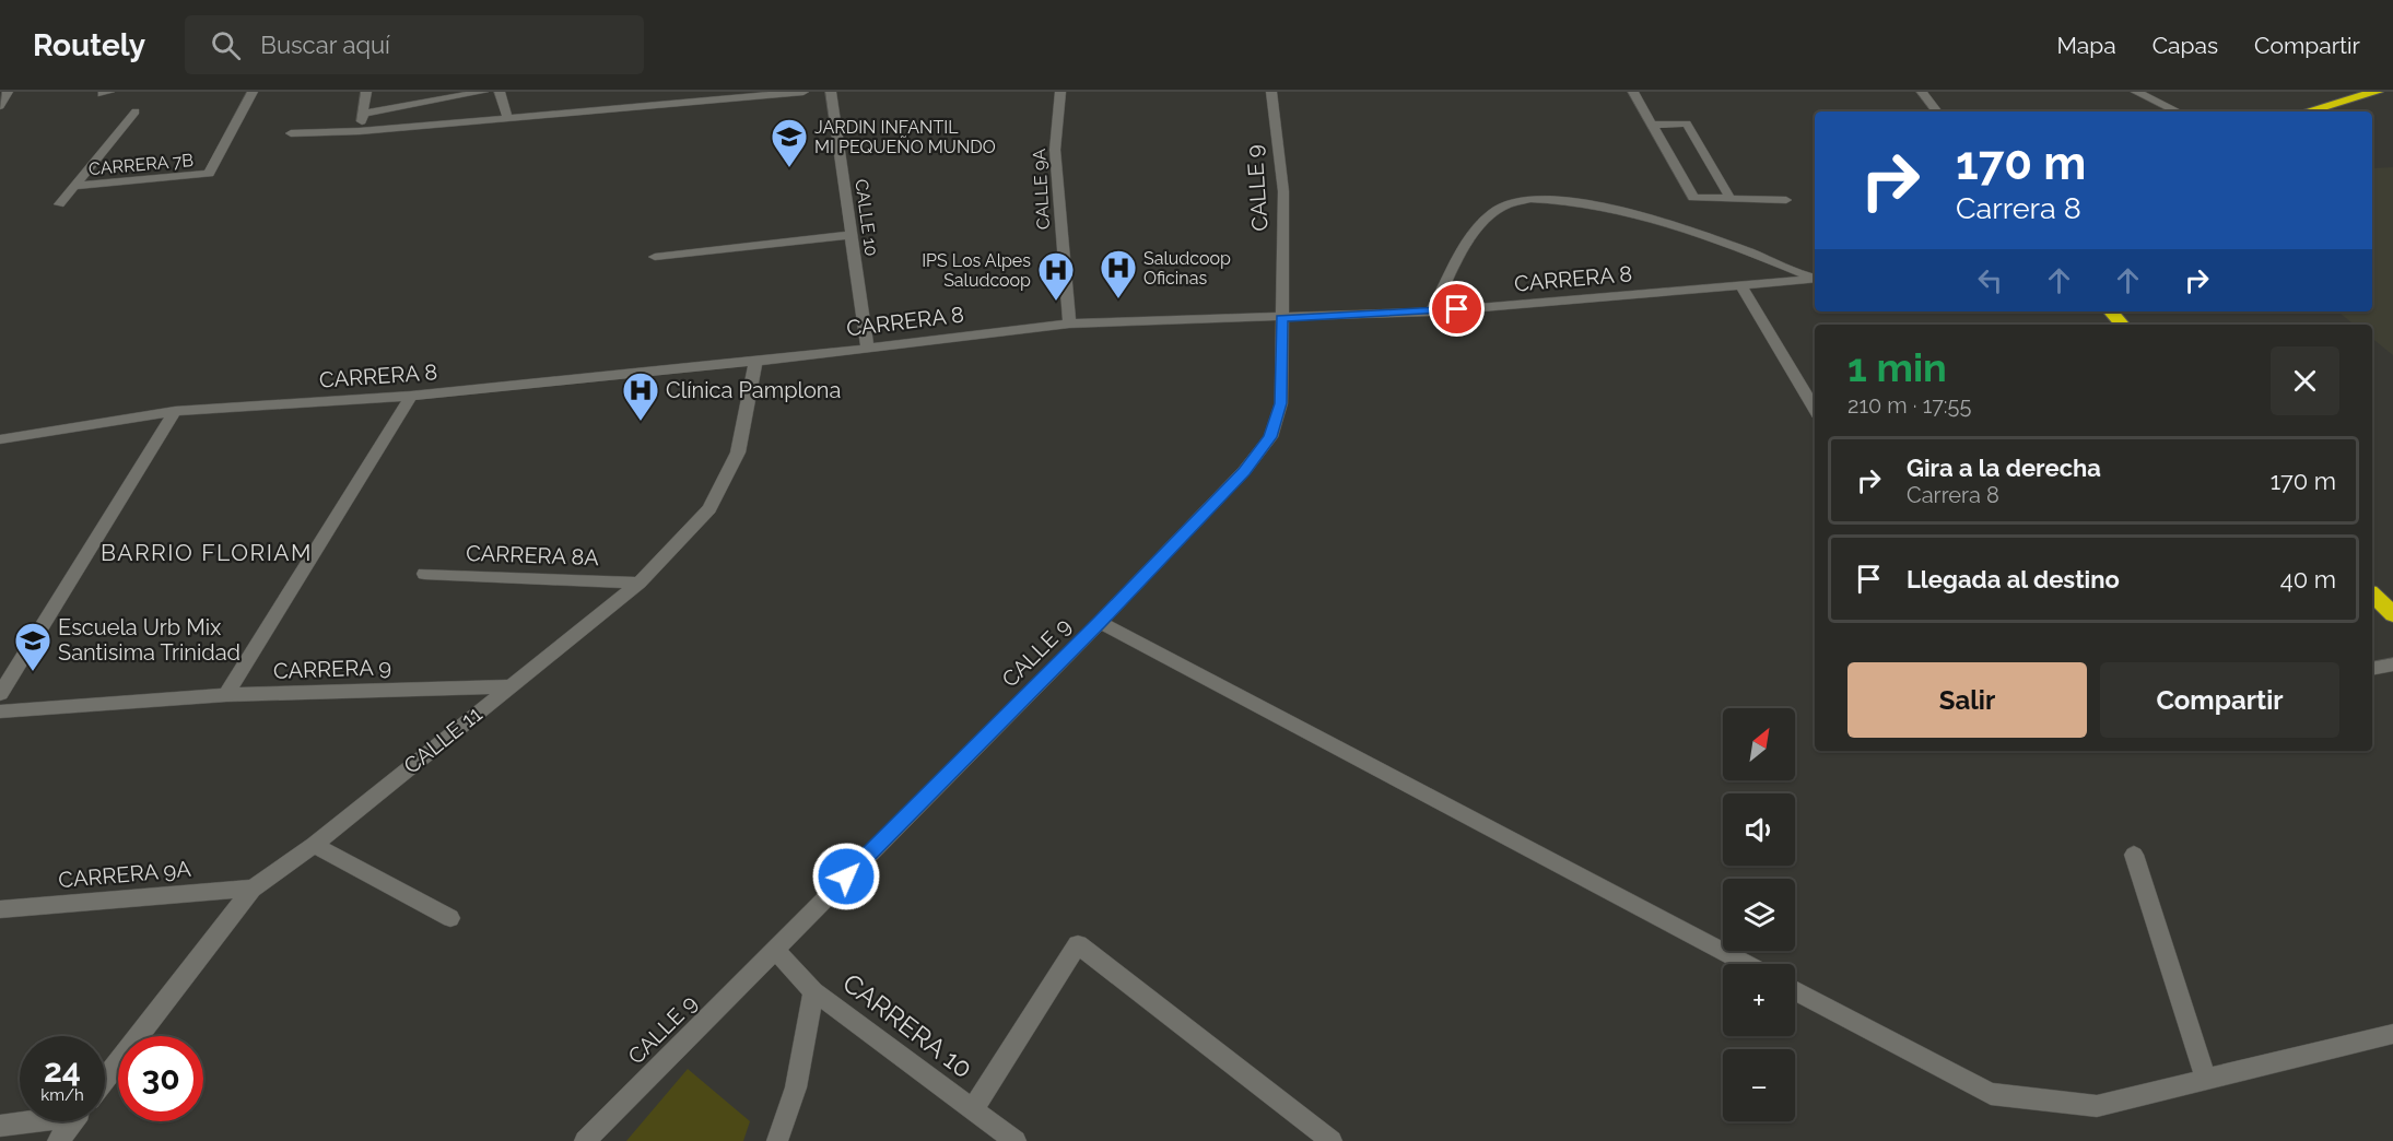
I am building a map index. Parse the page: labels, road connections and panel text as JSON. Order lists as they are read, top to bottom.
{
  "streets": {
    "street": [
      "CARRERA 7B",
      "CALLE 9",
      "CALLE 9A",
      "CALLE 10",
      "CARRERA 8",
      "CARRERA 8A",
      "CARRERA 9",
      "CALLE 11",
      "CARRERA 9A",
      "CARRERA 10"
    ]
  },
  "crossings": [
    ["CALLE 9", "CARRERA 8"],
    ["CALLE 9", "CARRERA 10"],
    ["CALLE 9A", "CARRERA 8"],
    ["CALLE 10", "CARRERA 8"],
    ["CARRERA 8", "CALLE 11"],
    ["CARRERA 8A", "CALLE 11"],
    ["CARRERA 9", "CALLE 11"],
    ["CALLE 11", "CARRERA 9A"]
  ],
  "districts": ["BARRIO FLORIAM"],
  "places": {
    "school or university": ["JARDIN INFANTIL MI PEQUEÑO MUNDO", "Escuela Urb Mix Santisima Trinidad"],
    "hospital": ["Saludcoop Oficinas", "IPS Los Alpes Saludcoop", "Clínica Pamplona"]
  },
  "north": "top right",
  "page": {
    "header": "Routely",
    "search": "Buscar aquí",
    "nav": ["Mapa", "Capas", "Compartir"],
    "turn": ["170 m", "Carrera 8"],
    "heading": ["1 min", "210 m · 17:55"],
    "list": [
      {
        "name": "Gira a la derecha",
        "note": "Carrera 8",
        "value": "170 m"
      },
      {
        "name": "Llegada al destino",
        "value": "40 m"
      }
    ],
    "buttons": ["Salir", "Compartir"],
    "map_buttons": ["+", "−"],
    "speed": "24 km/h",
    "limit": "30"
  }
}
